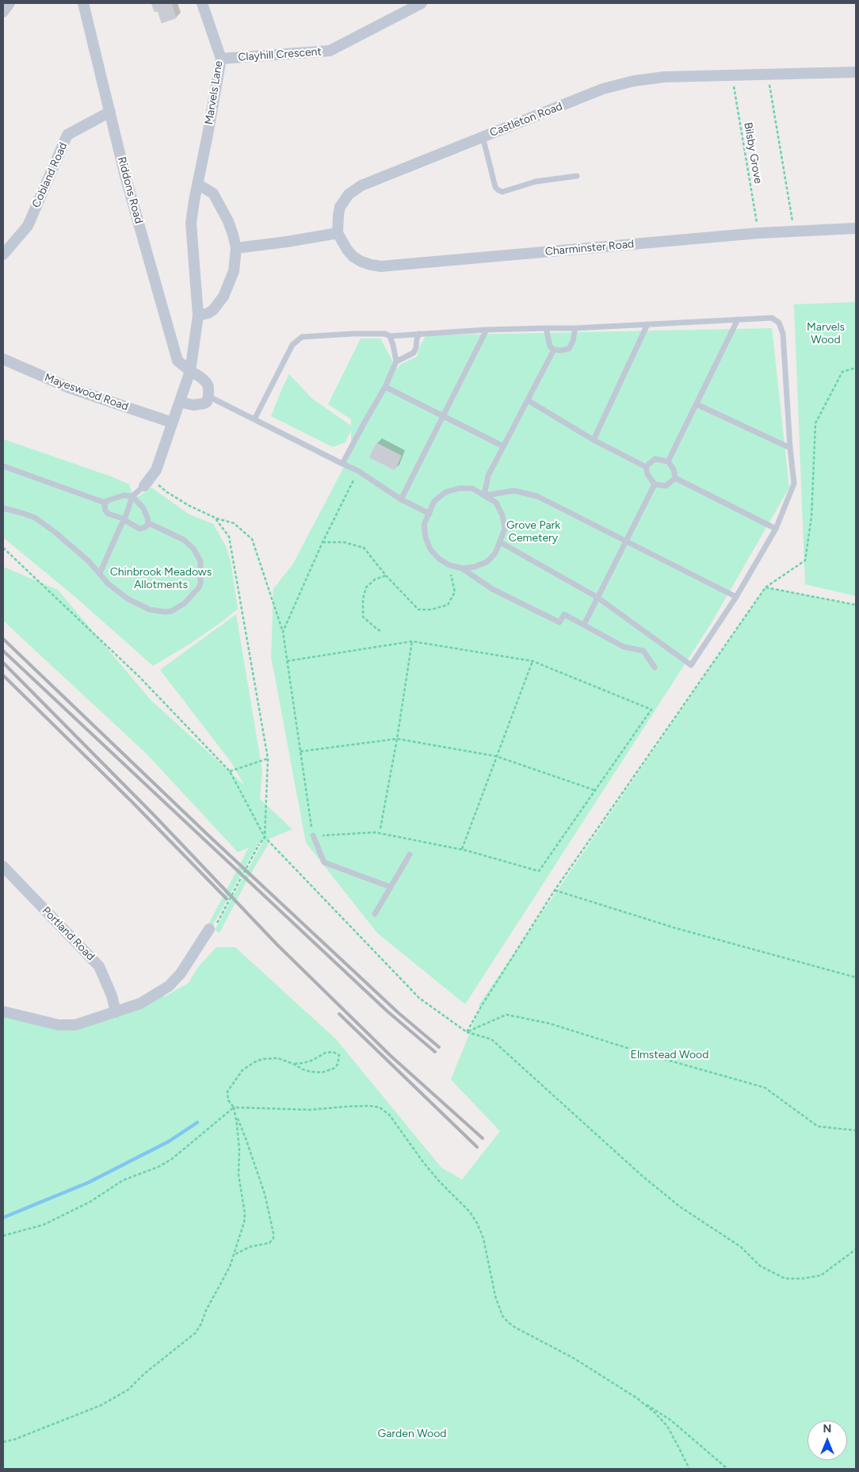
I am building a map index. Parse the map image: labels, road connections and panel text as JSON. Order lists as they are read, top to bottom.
{
  "streets": {
    "street": [
      "Clayhill Crescent",
      "Marvels Lane",
      "Castleton Road",
      "Cobland Road",
      "Riddons Road",
      "Charminster Road",
      "Mayeswood Road",
      "Portland Road"
    ],
    "path": ["Bilsby Grove"]
  },
  "crossings": [
    ["Clayhill Crescent", "Marvels Lane"],
    ["Marvels Lane", "Riddons Road"],
    ["Marvels Lane", "Mayeswood Road"],
    ["Castleton Road", "Bilsby Grove"],
    ["Castleton Road", "Charminster Road"],
    ["Bilsby Grove", "Charminster Road"],
    ["Cobland Road", "Riddons Road"]
  ],
  "parks": [
    "Marvels Wood",
    "Grove Park Cemetery",
    "Chinbrook Meadows Allotments",
    "Elmstead Wood",
    "Garden Wood"
  ],
  "north": "top"
}
